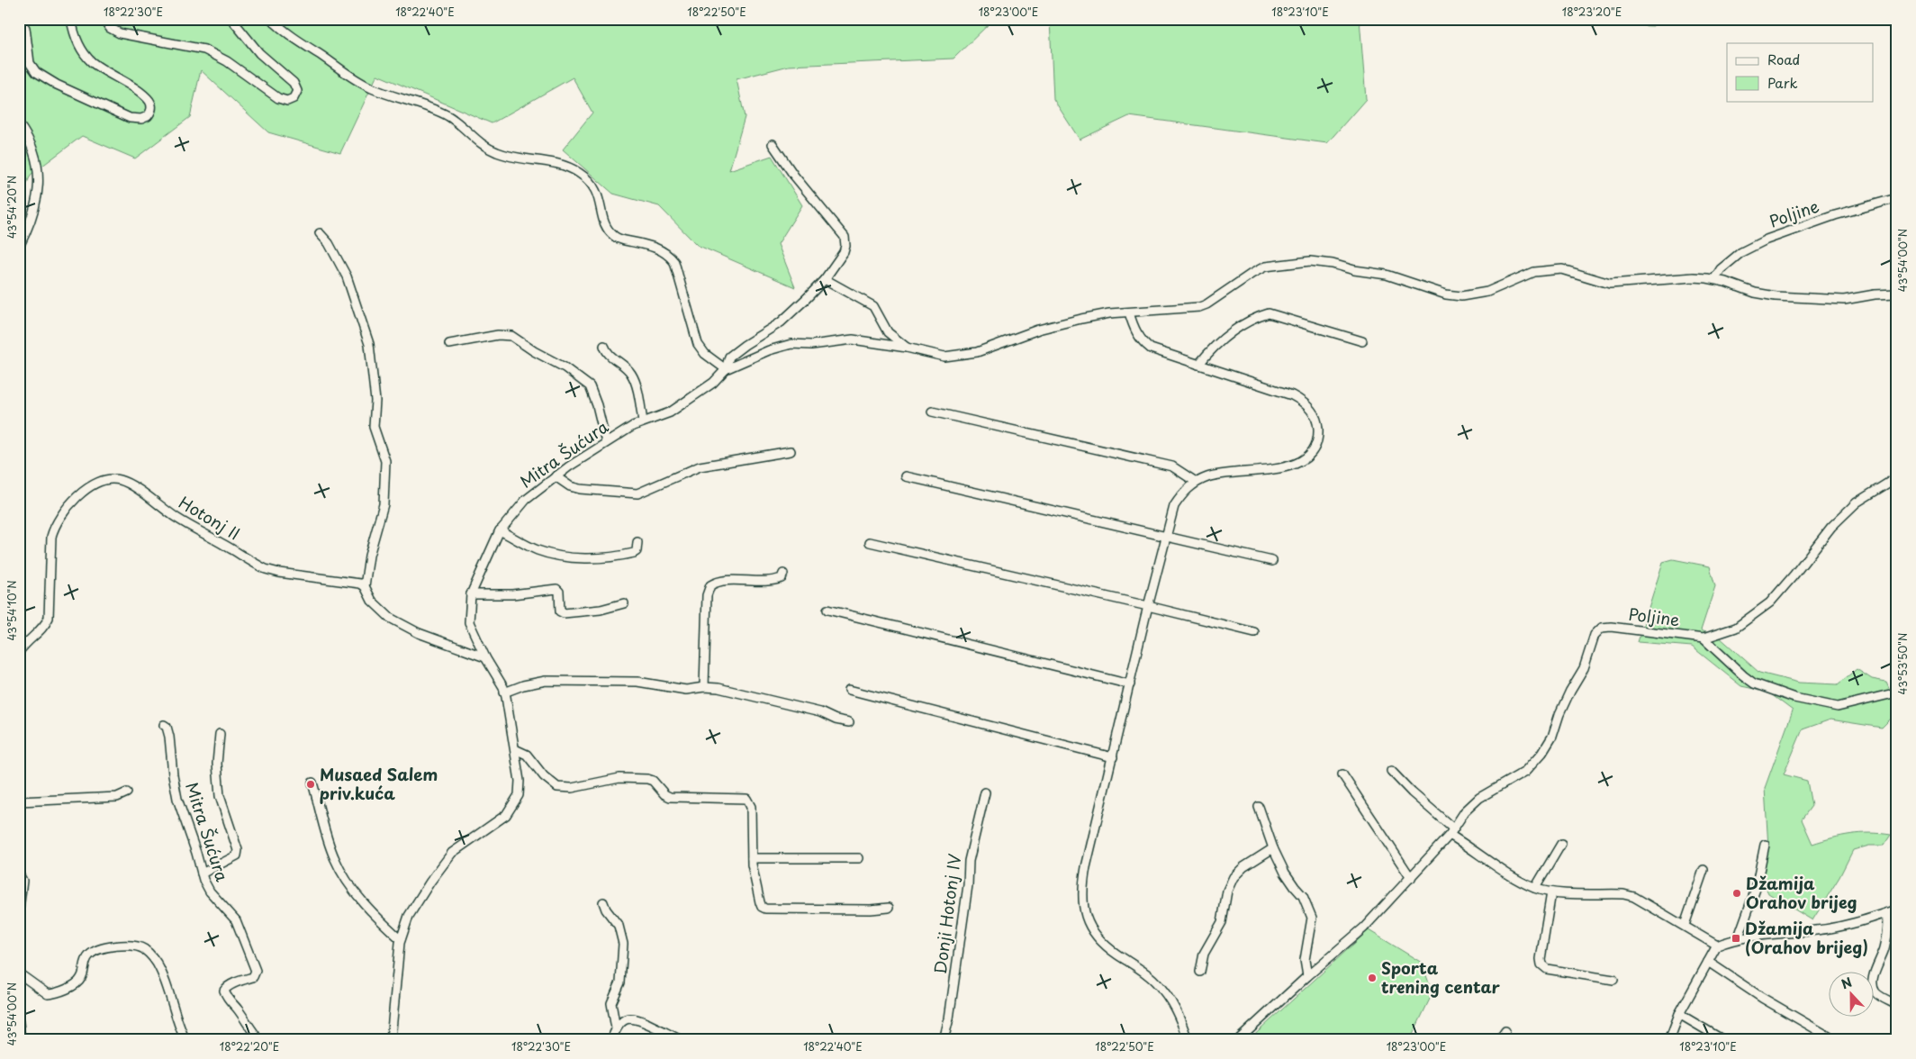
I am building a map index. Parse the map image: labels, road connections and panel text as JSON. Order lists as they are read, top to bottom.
{
  "streets": {
    "street": [
      "Poljine",
      "Mitra Šućura",
      "Hotonj II",
      "Donji Hotonj IV"
    ]
  },
  "places": {
    "other": ["Musaed Salem priv.kuća", "Džamija Orahov brijeg", "Sporta trening centar"],
    "transit": ["Džamija (Orahov brijeg)"]
  },
  "legend": ["Road", "Park"],
  "north": "top",
  "coordinates": [
    "18°22'30\"E",
    "18°22'40\"E",
    "18°22'50\"E",
    "18°23'00\"E",
    "18°23'10\"E",
    "18°23'20\"E",
    "43°54'20\"N",
    "43°54'00\"N",
    "43°54'10\"N",
    "43°53'50\"N",
    "18°22'20\"E"
  ]
}
